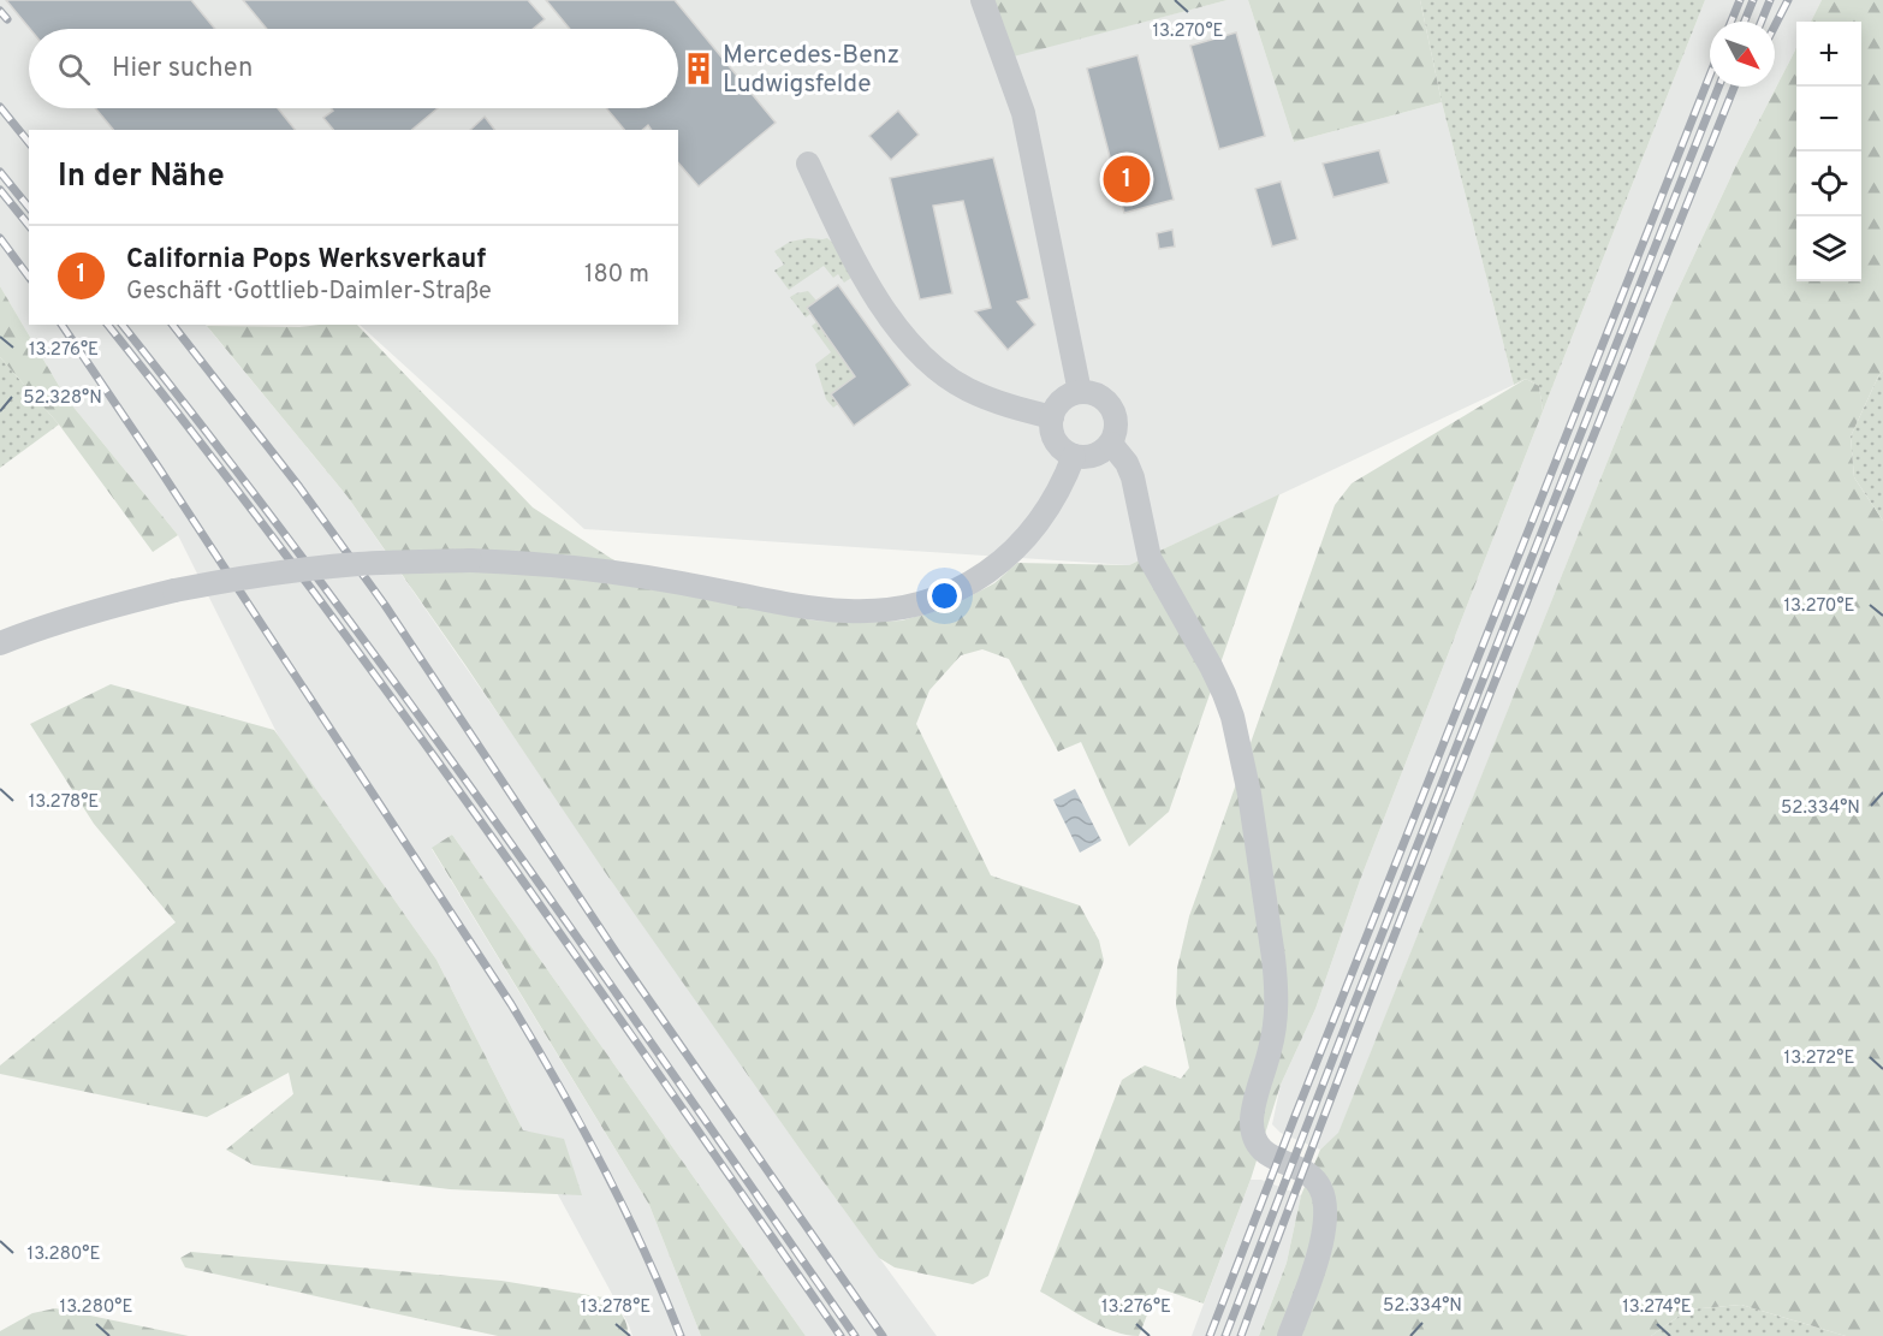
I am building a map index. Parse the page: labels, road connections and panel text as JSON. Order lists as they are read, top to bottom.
{
  "places": {
    "building": ["Mercedes-Benz Ludwigsfelde"]
  },
  "north": "bottom right",
  "page": {
    "map_buttons": ["+", "−"],
    "search": "Hier suchen",
    "heading": "In der Nähe",
    "pins": "1",
    "list": [
      {
        "mark": "1",
        "name": "California Pops Werksverkauf",
        "note": "Geschäft · Gottlieb-Daimler-Straße",
        "value": "180 m"
      }
    ]
  },
  "coordinates": [
    "13.270°E",
    "13.276°E",
    "52.328°N",
    "13.278°E",
    "52.334°N",
    "13.272°E",
    "13.280°E",
    "13.274°E"
  ]
}
